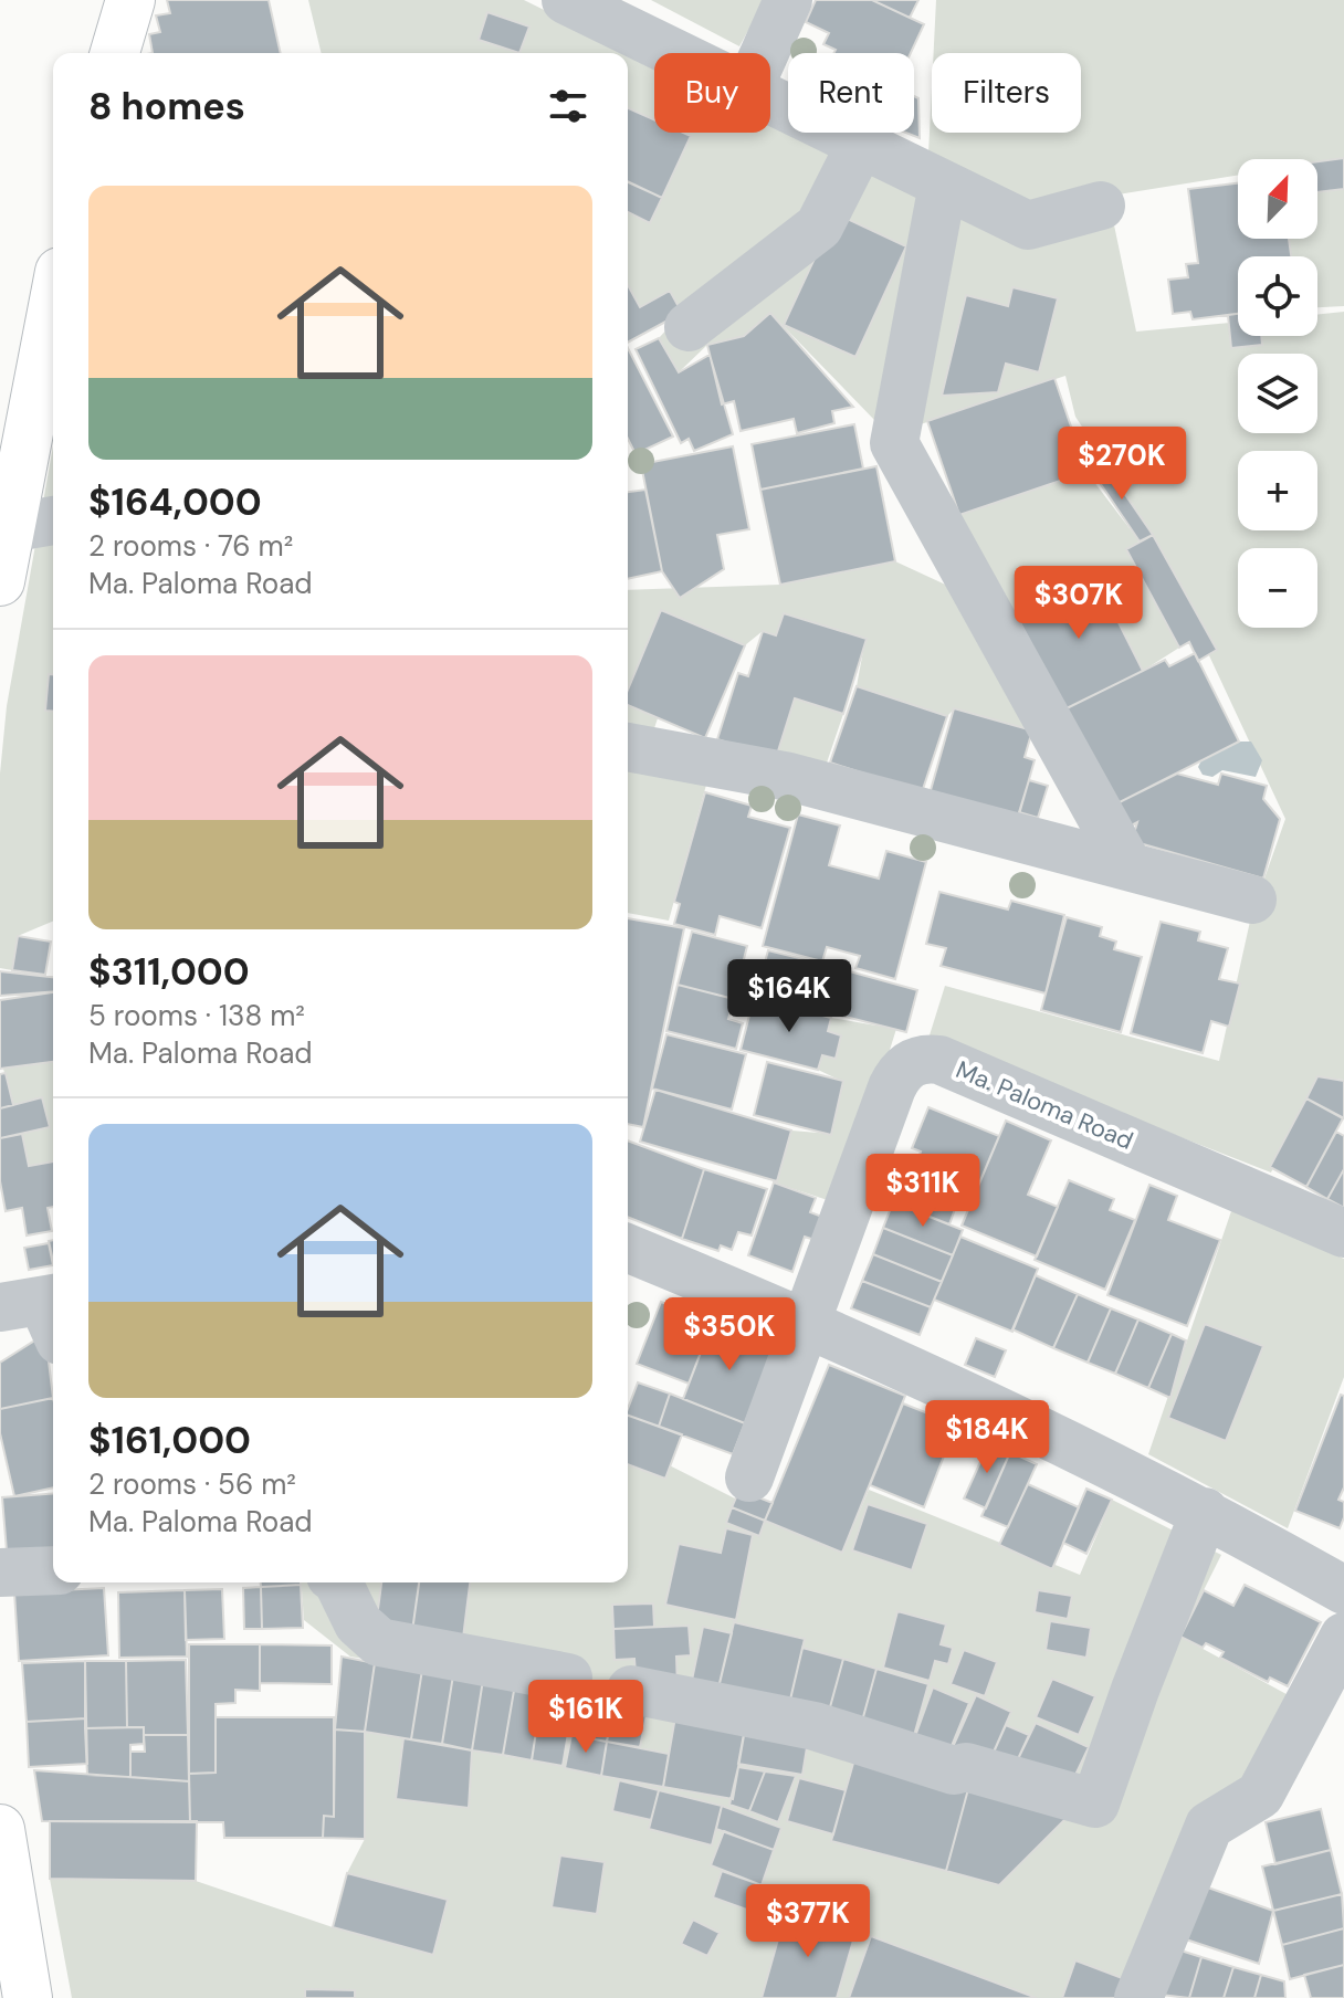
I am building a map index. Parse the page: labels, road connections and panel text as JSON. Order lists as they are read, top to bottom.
{
  "streets": {
    "street": ["Ma. Paloma Road"]
  },
  "north": "top right",
  "page": {
    "chip": ["Buy", "Rent", "Filters"],
    "heading": "8 homes",
    "map_buttons": ["+", "−"],
    "list": [
      {
        "name": "$164,000",
        "note": "2 rooms · 76 m² · Ma. Paloma Road"
      },
      {
        "name": "$311,000",
        "note": "5 rooms · 138 m² · Ma. Paloma Road"
      },
      {
        "name": "$161,000",
        "note": "2 rooms · 56 m² · Ma. Paloma Road"
      }
    ],
    "price": [
      "$270K",
      "$307K",
      "$164K",
      "$311K",
      "$350K",
      "$184K",
      "$161K",
      "$377K"
    ]
  }
}
